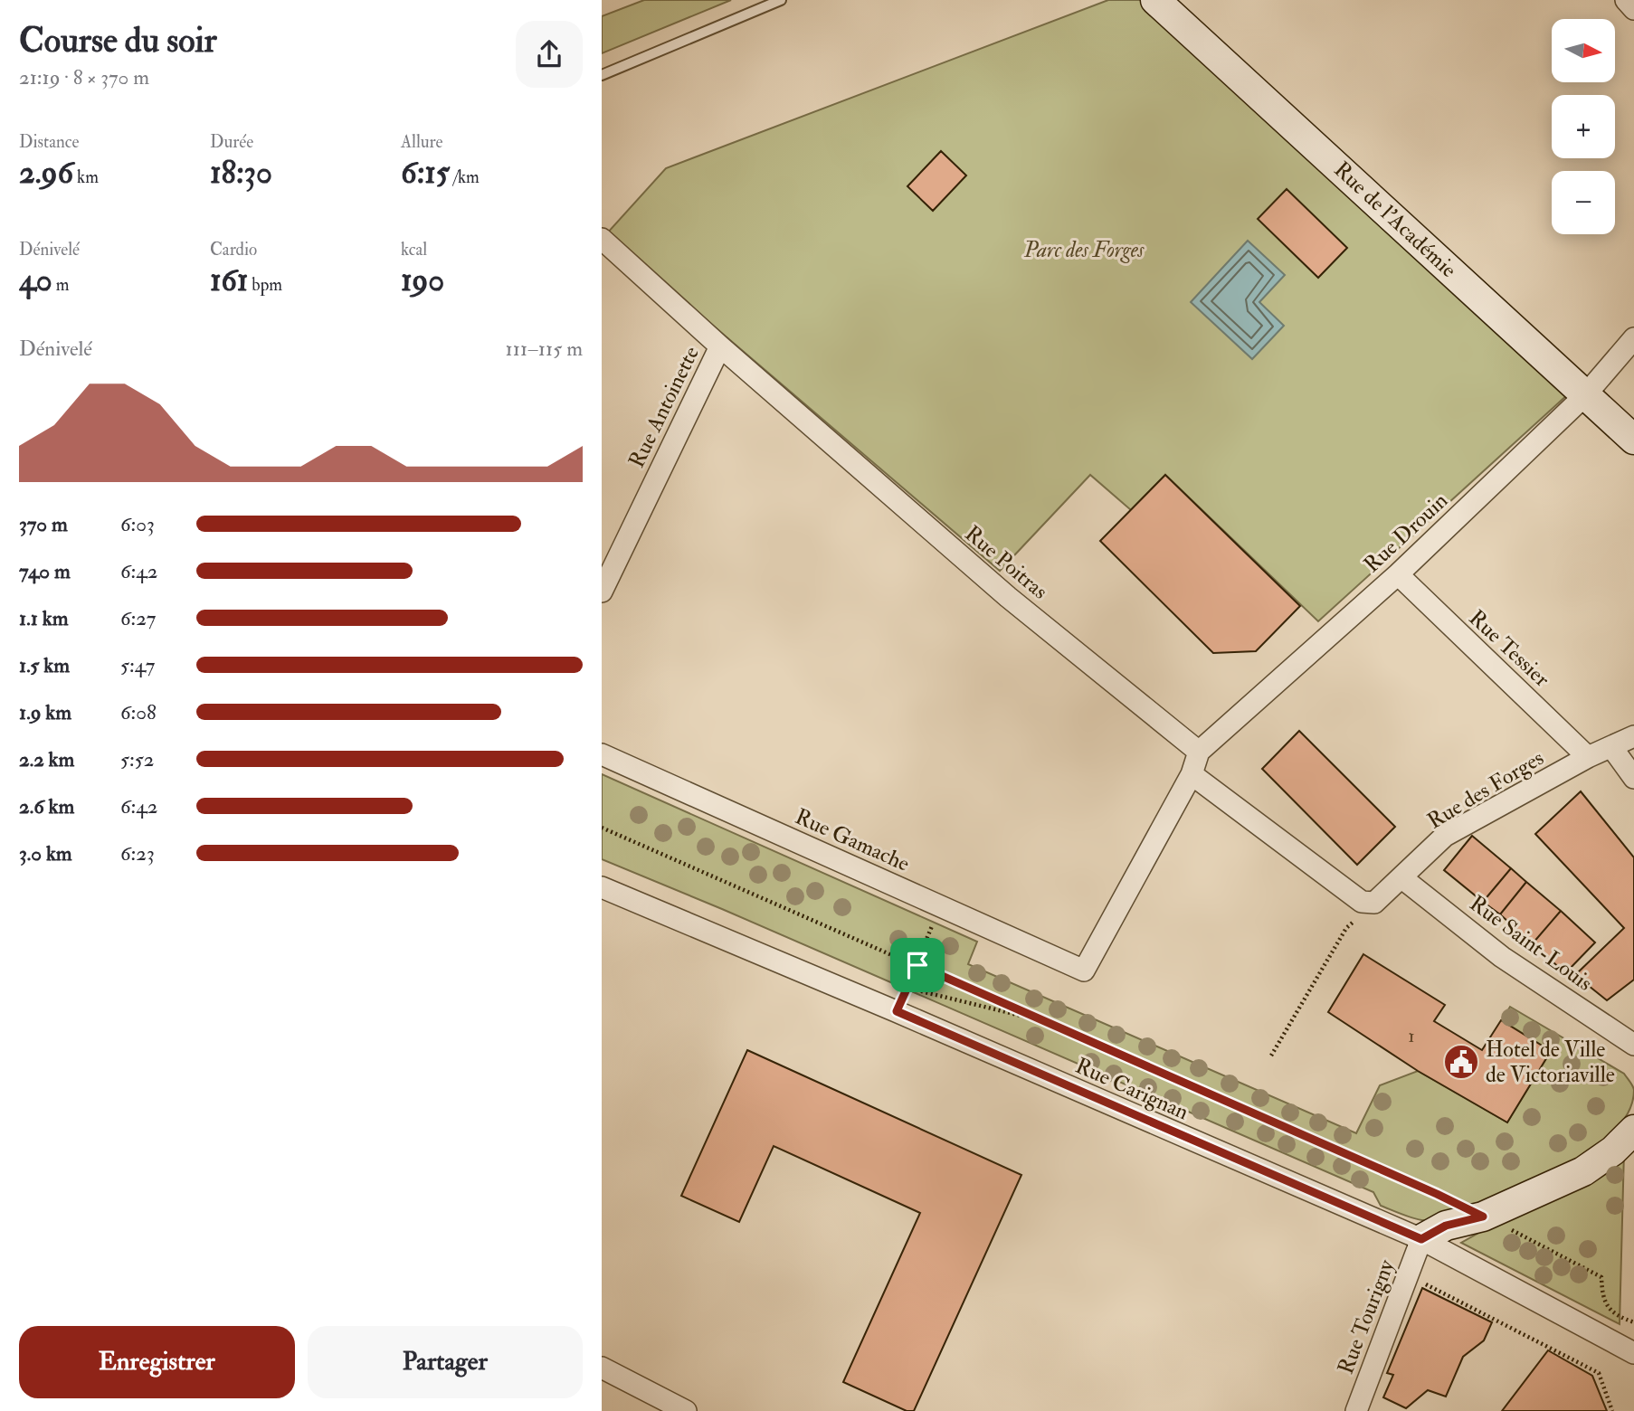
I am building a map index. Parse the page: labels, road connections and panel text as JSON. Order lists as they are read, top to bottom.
{
  "streets": {
    "street": [
      "Rue de l'Académie",
      "Rue Antoinette",
      "Rue Drouin",
      "Rue Poitras",
      "Rue Tessier",
      "Rue des Forges",
      "Rue Gamache",
      "Rue Saint-Louis",
      "Rue Carignan",
      "Rue Tourigny"
    ]
  },
  "crossings": [
    ["Rue de l'Académie", "Rue Drouin"],
    ["Rue Antoinette", "Rue Poitras"],
    ["Rue Drouin", "Rue Poitras"],
    ["Rue Drouin", "Rue Tessier"],
    ["Rue Tessier", "Rue des Forges"],
    ["Rue des Forges", "Rue Saint-Louis"],
    ["Rue Carignan", "Rue Tourigny"]
  ],
  "parks": ["Parc des Forges"],
  "places": {
    "public building": ["Hotel de Ville de Victoriaville"]
  },
  "house_numbers": ["1"],
  "north": "right",
  "page": {
    "heading": ["Course du soir", "21:19 · 8 × 370 m"],
    "map_buttons": ["+", "−"],
    "stats": [
      ["Distance", "2.96 km"],
      ["Durée", "18:30"],
      ["Allure", "6:15 /km"],
      ["Dénivelé", "40 m"],
      ["Cardio", "161 bpm"],
      ["kcal", "190"]
    ],
    "chart": ["Dénivelé", "111–115 m"],
    "list": [
      {
        "name": "370 m",
        "note": "6:03"
      },
      {
        "name": "740 m",
        "note": "6:42"
      },
      {
        "name": "1.1 km",
        "note": "6:27"
      },
      {
        "name": "1.5 km",
        "note": "5:47"
      },
      {
        "name": "1.9 km",
        "note": "6:08"
      },
      {
        "name": "2.2 km",
        "note": "5:52"
      },
      {
        "name": "2.6 km",
        "note": "6:42"
      },
      {
        "name": "3.0 km",
        "note": "6:23"
      }
    ],
    "buttons": ["Enregistrer", "Partager"]
  }
}
